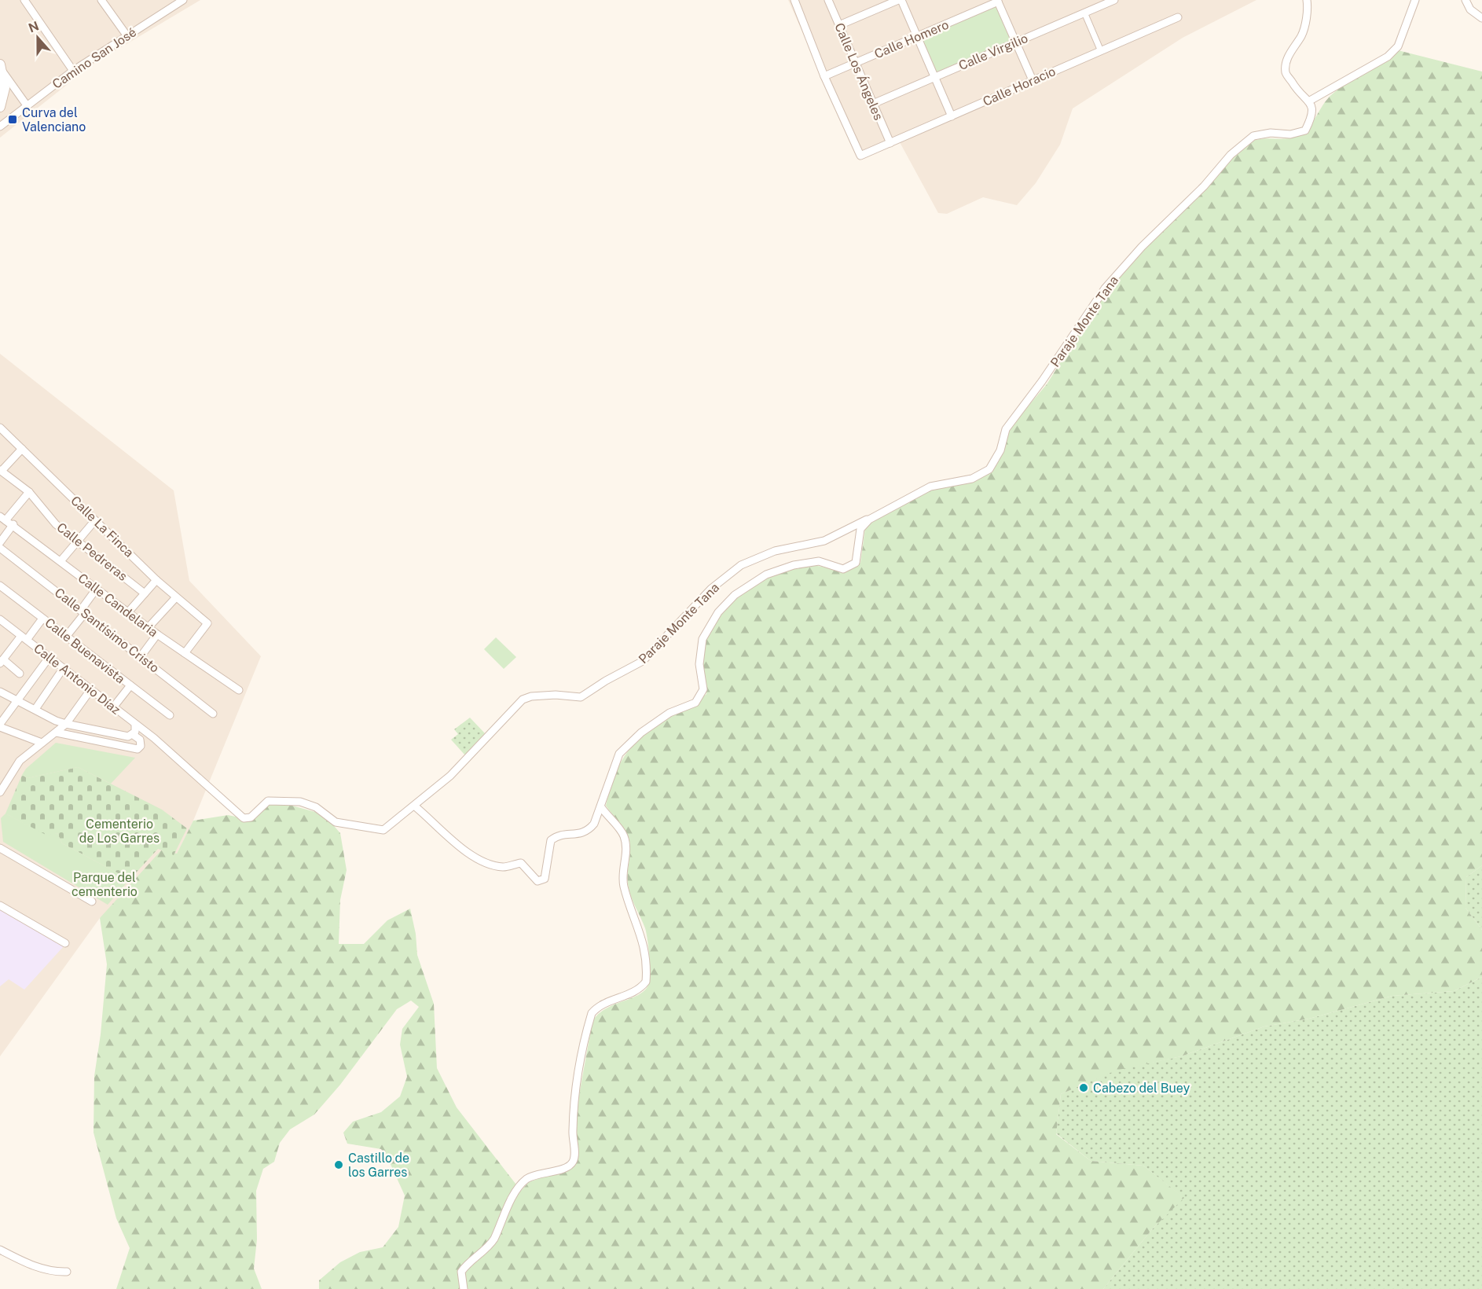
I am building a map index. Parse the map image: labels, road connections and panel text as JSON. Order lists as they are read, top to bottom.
{
  "streets": {
    "street": [
      "Calle Homero",
      "Calle Virgilio",
      "Camino San José",
      "Calle Los Ángeles",
      "Calle Horacio",
      "Paraje Monte Tana",
      "Calle La Finca",
      "Calle Pedreras",
      "Calle Candelaria",
      "Calle Santísimo Cristo",
      "Calle Buenavista",
      "Calle Antonio Díaz"
    ]
  },
  "crossings": [
    ["Calle Homero", "Calle Los Ángeles"],
    ["Calle Homero", "Calle Horacio"],
    ["Calle Virgilio", "Calle Los Ángeles"],
    ["Calle Los Ángeles", "Calle Horacio"],
    ["Paraje Monte Tana", "Calle Antonio Díaz"],
    ["Calle La Finca", "Calle Candelaria"]
  ],
  "parks": ["Cementerio de Los Garres", "Parque del cementerio"],
  "places": {
    "transit": ["Curva del Valenciano"],
    "other": ["Cabezo del Buey", "Castillo de los Garres"]
  },
  "north": "top"
}
